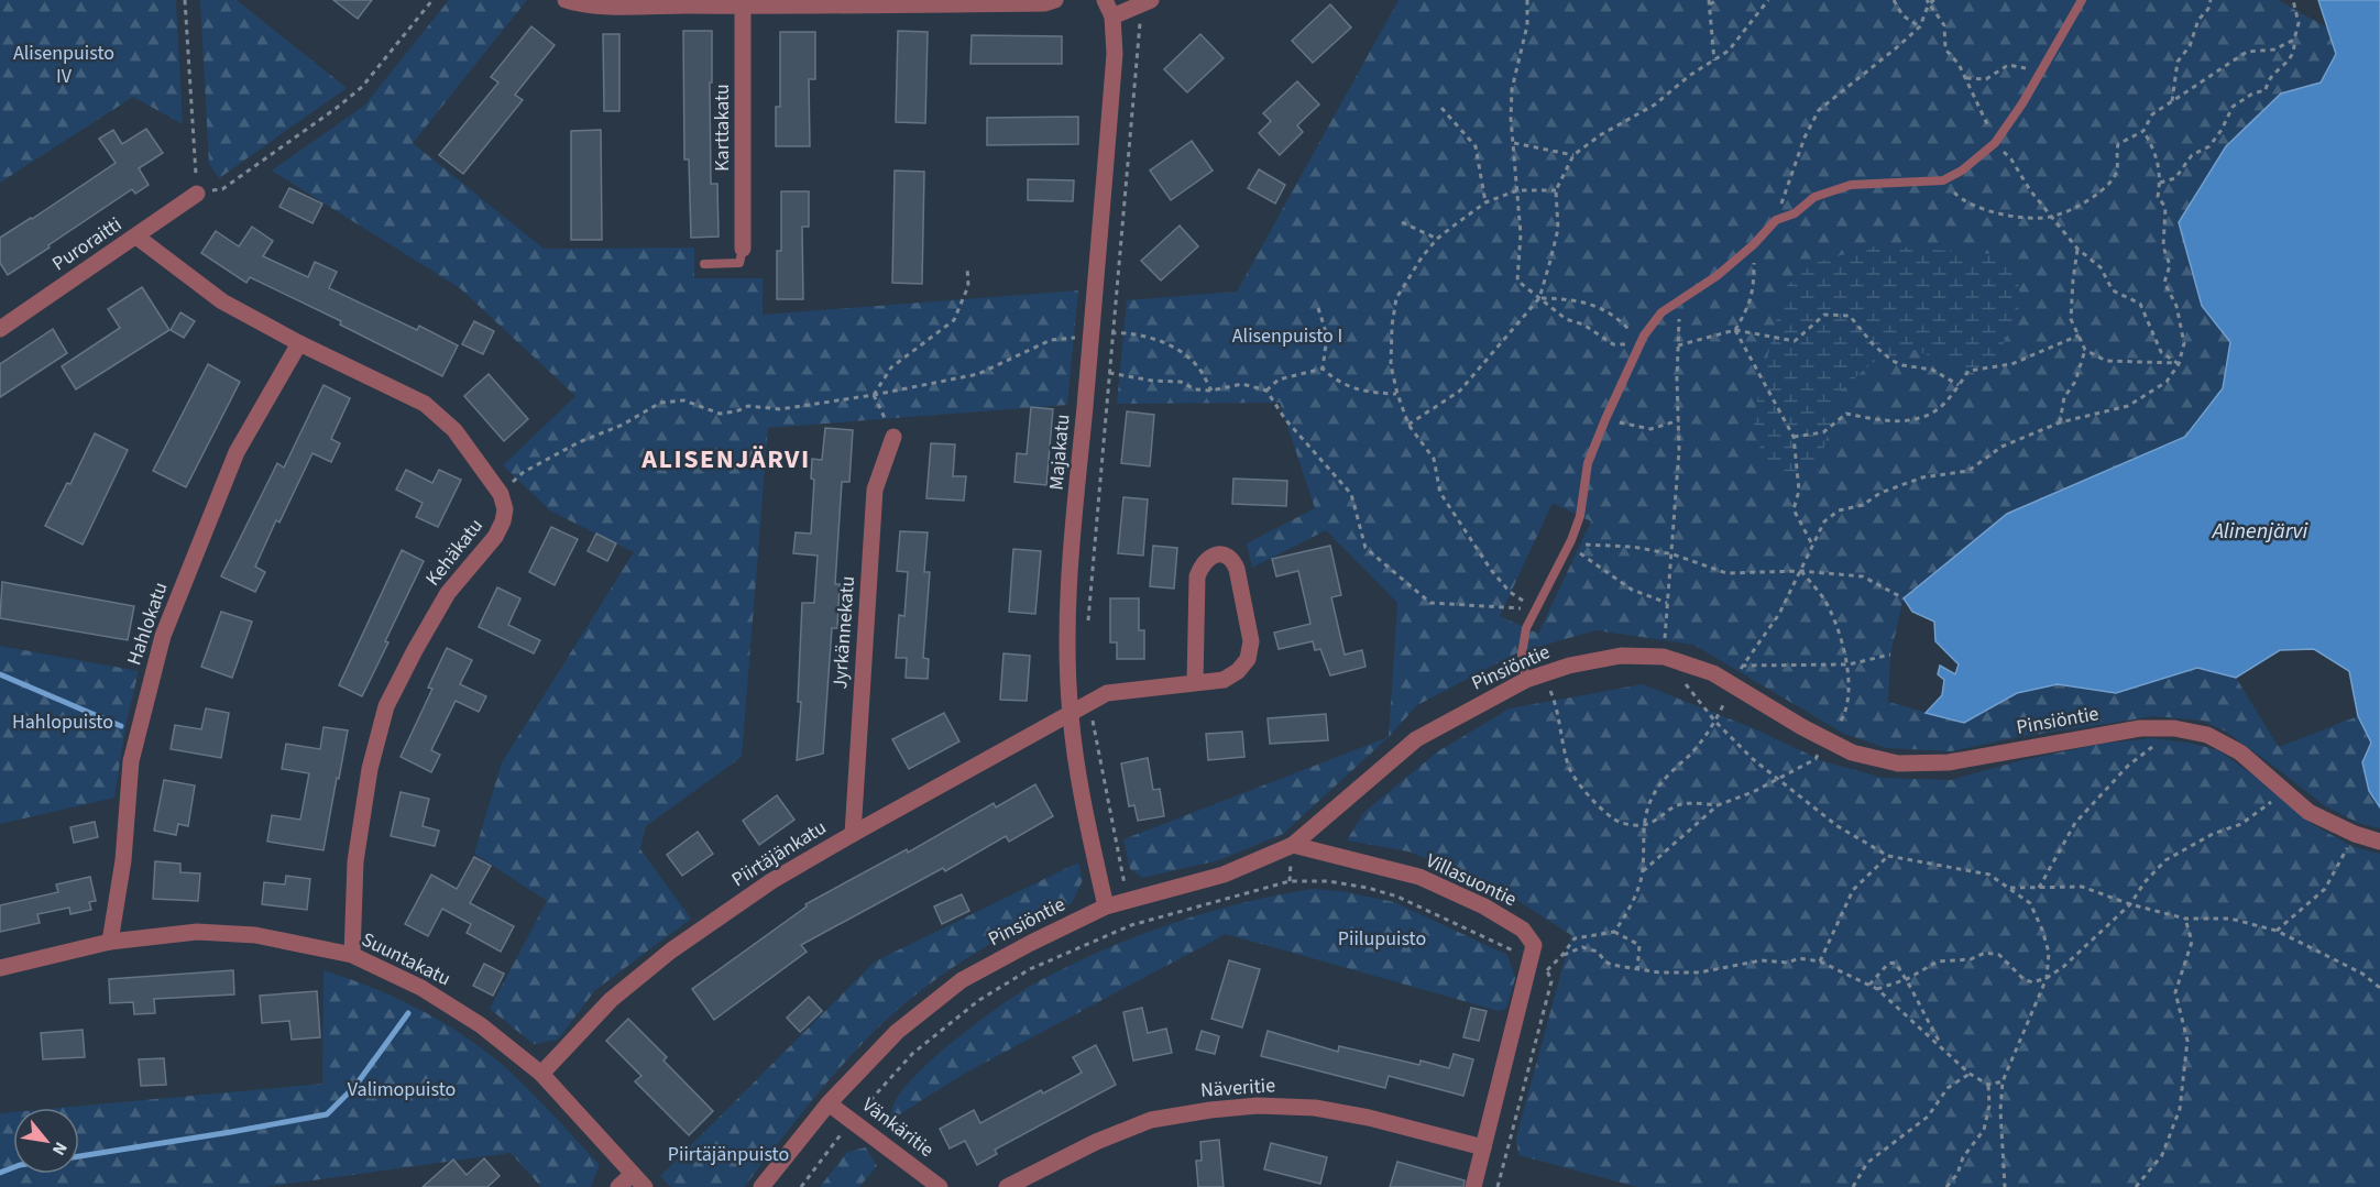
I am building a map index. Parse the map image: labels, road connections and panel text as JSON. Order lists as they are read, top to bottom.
{
  "streets": {
    "street": [
      "Karttakatu",
      "Puroraitti",
      "Majakatu",
      "Kehäkatu",
      "Hahlokatu",
      "Jyrkännekatu",
      "Pinsiöntie",
      "Piirtäjänkatu",
      "Villasuontie",
      "Suuntakatu",
      "Näveritie",
      "Vänkäritie"
    ]
  },
  "crossings": [
    ["Majakatu", "Pinsiöntie"],
    ["Majakatu", "Piirtäjänkatu"],
    ["Kehäkatu", "Suuntakatu"],
    ["Hahlokatu", "Suuntakatu"],
    ["Jyrkännekatu", "Piirtäjänkatu"],
    ["Pinsiöntie", "Villasuontie"],
    ["Pinsiöntie", "Vänkäritie"],
    ["Piirtäjänkatu", "Suuntakatu"],
    ["Villasuontie", "Näveritie"]
  ],
  "districts": ["ALISENJÄRVI"],
  "water": ["Alinenjärvi"],
  "parks": [
    "Alisenpuisto IV",
    "Alisenpuisto I",
    "Hahlopuisto",
    "Piilupuisto",
    "Valimopuisto",
    "Piirtäjänpuisto"
  ],
  "north": "bottom right"
}
